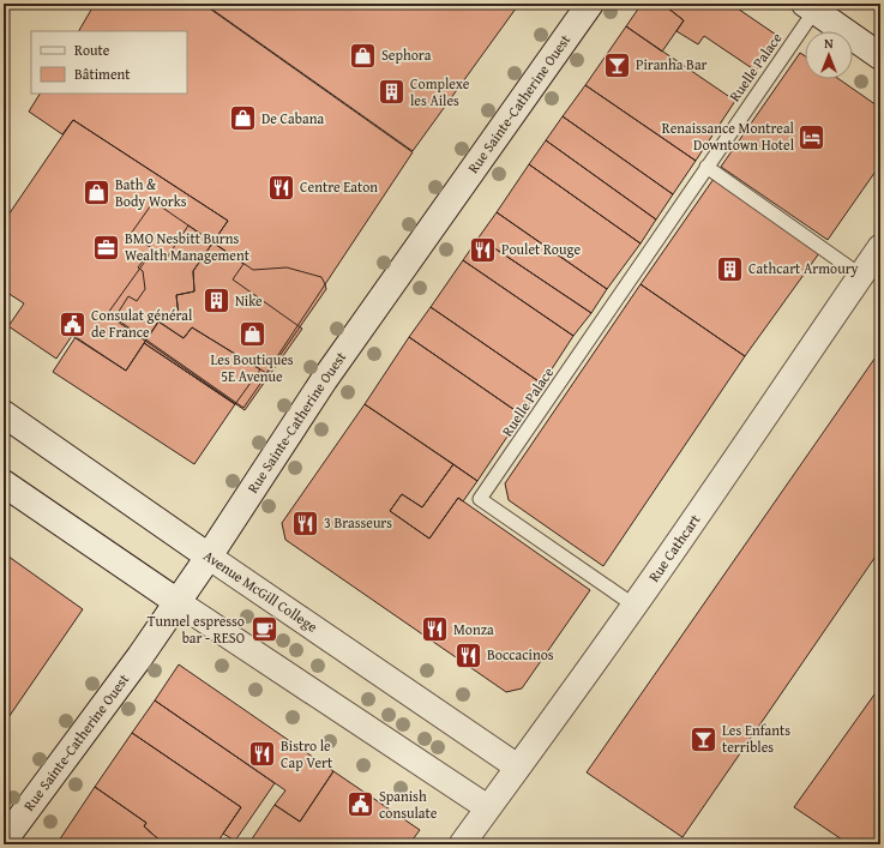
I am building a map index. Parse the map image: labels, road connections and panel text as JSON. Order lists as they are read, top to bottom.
{
  "streets": {
    "street": ["Rue Sainte-Catherine Ouest", "Rue Cathcart", "Avenue McGill College"],
    "lane": ["Ruelle Palace"]
  },
  "crossings": [
    ["Ruelle Palace", "Rue Cathcart"],
    ["Rue Sainte-Catherine Ouest", "Avenue McGill College"],
    ["Rue Cathcart", "Avenue McGill College"]
  ],
  "places": {
    "shop": [
      "Sephora",
      "De Cabana",
      "Bath & Body Works",
      "Les Boutiques 5E Avenue"
    ],
    "bar": ["Piranha Bar", "Les Enfants terribles"],
    "building": ["Complexe les Ailes", "Cathcart Armoury", "Nike"],
    "hotel": ["Renaissance Montreal Downtown Hotel"],
    "restaurant": [
      "Centre Eaton",
      "Poulet Rouge",
      "3 Brasseurs",
      "Monza",
      "Boccacinos",
      "Bistro le Cap Vert"
    ],
    "office": ["BMO Nesbitt Burns Wealth Management"],
    "public building": ["Consulat général de France", "Spanish consulate"],
    "cafe": ["Tunnel espresso bar - RESO"]
  },
  "legend": ["Route", "Bâtiment"],
  "north": "top"
}
